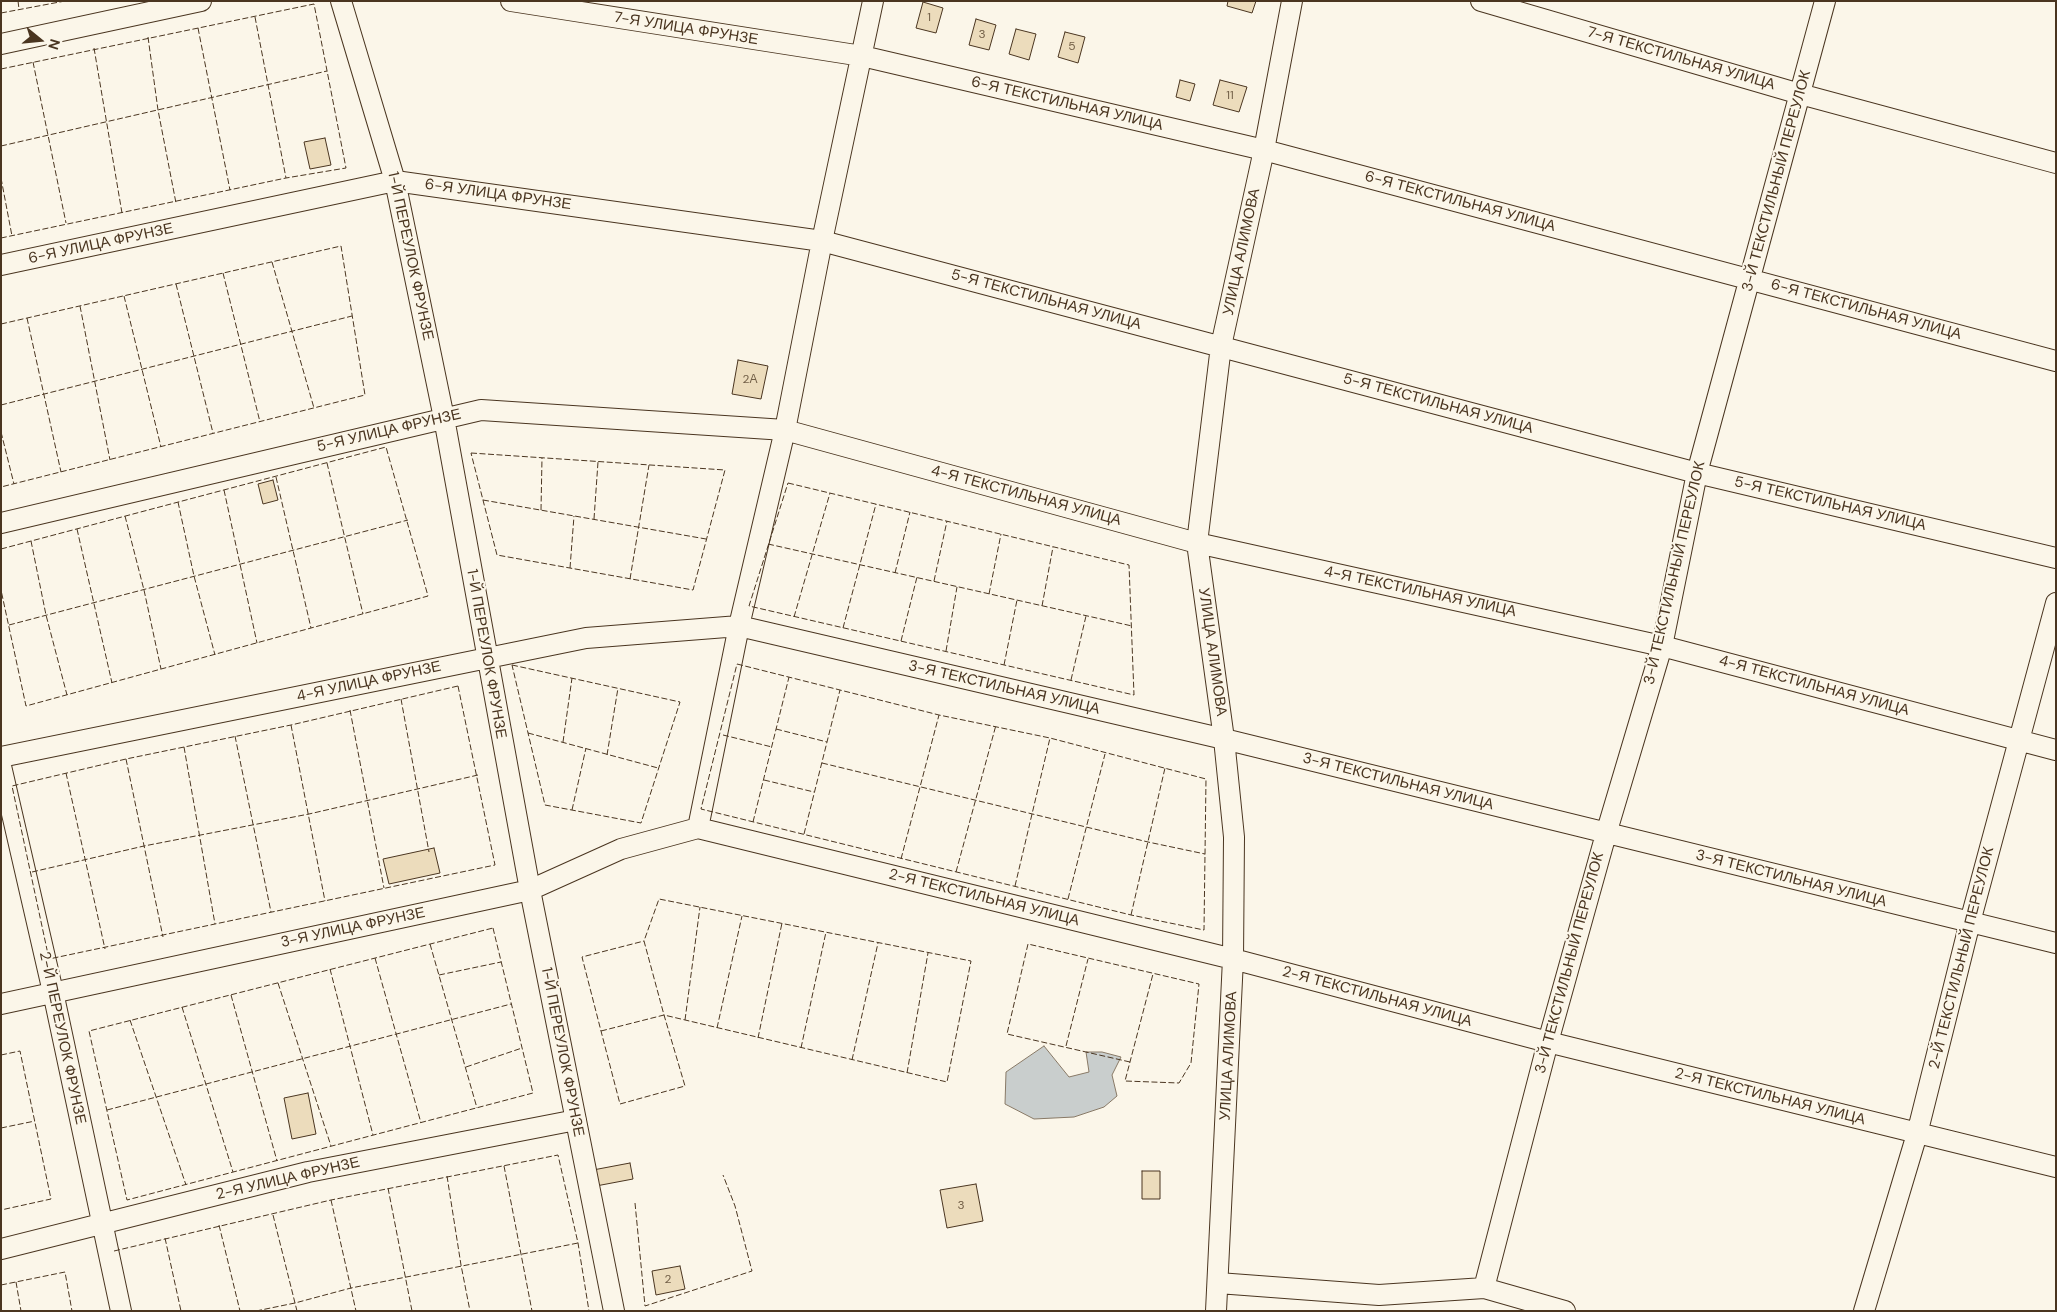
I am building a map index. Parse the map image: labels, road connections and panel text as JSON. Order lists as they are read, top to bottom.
{
  "streets": {
    "street": [
      "7-Я УЛИЦА ФРУНЗЕ",
      "7-Я ТЕКСТИЛЬНАЯ УЛИЦА",
      "6-Я ТЕКСТИЛЬНАЯ УЛИЦА",
      "3-Й ТЕКСТИЛЬНЫЙ ПЕРЕУЛОК",
      "6-Я УЛИЦА ФРУНЗЕ",
      "УЛИЦА АЛИМОВА",
      "1-Й ПЕРЕУЛОК ФРУНЗЕ",
      "5-Я ТЕКСТИЛЬНАЯ УЛИЦА",
      "5-Я УЛИЦА ФРУНЗЕ",
      "4-Я ТЕКСТИЛЬНАЯ УЛИЦА",
      "4-Я УЛИЦА ФРУНЗЕ",
      "3-Я ТЕКСТИЛЬНАЯ УЛИЦА",
      "2-Я ТЕКСТИЛЬНАЯ УЛИЦА",
      "3-Я УЛИЦА ФРУНЗЕ",
      "2-Й ТЕКСТИЛЬНЫЙ ПЕРЕУЛОК",
      "2-Й ПЕРЕУЛОК ФРУНЗЕ",
      "2-Я УЛИЦА ФРУНЗЕ"
    ]
  },
  "crossings": [
    ["7-Я УЛИЦА ФРУНЗЕ", "6-Я ТЕКСТИЛЬНАЯ УЛИЦА"],
    ["7-Я ТЕКСТИЛЬНАЯ УЛИЦА", "3-Й ТЕКСТИЛЬНЫЙ ПЕРЕУЛОК"],
    ["6-Я ТЕКСТИЛЬНАЯ УЛИЦА", "3-Й ТЕКСТИЛЬНЫЙ ПЕРЕУЛОК"],
    ["6-Я ТЕКСТИЛЬНАЯ УЛИЦА", "УЛИЦА АЛИМОВА"],
    ["3-Й ТЕКСТИЛЬНЫЙ ПЕРЕУЛОК", "5-Я ТЕКСТИЛЬНАЯ УЛИЦА"],
    ["3-Й ТЕКСТИЛЬНЫЙ ПЕРЕУЛОК", "4-Я ТЕКСТИЛЬНАЯ УЛИЦА"],
    ["3-Й ТЕКСТИЛЬНЫЙ ПЕРЕУЛОК", "3-Я ТЕКСТИЛЬНАЯ УЛИЦА"],
    ["3-Й ТЕКСТИЛЬНЫЙ ПЕРЕУЛОК", "2-Я ТЕКСТИЛЬНАЯ УЛИЦА"],
    ["6-Я УЛИЦА ФРУНЗЕ", "1-Й ПЕРЕУЛОК ФРУНЗЕ"],
    ["6-Я УЛИЦА ФРУНЗЕ", "5-Я ТЕКСТИЛЬНАЯ УЛИЦА"],
    ["УЛИЦА АЛИМОВА", "5-Я ТЕКСТИЛЬНАЯ УЛИЦА"],
    ["УЛИЦА АЛИМОВА", "4-Я ТЕКСТИЛЬНАЯ УЛИЦА"],
    ["УЛИЦА АЛИМОВА", "3-Я ТЕКСТИЛЬНАЯ УЛИЦА"],
    ["УЛИЦА АЛИМОВА", "2-Я ТЕКСТИЛЬНАЯ УЛИЦА"],
    ["1-Й ПЕРЕУЛОК ФРУНЗЕ", "5-Я УЛИЦА ФРУНЗЕ"],
    ["1-Й ПЕРЕУЛОК ФРУНЗЕ", "4-Я УЛИЦА ФРУНЗЕ"],
    ["1-Й ПЕРЕУЛОК ФРУНЗЕ", "3-Я УЛИЦА ФРУНЗЕ"],
    ["1-Й ПЕРЕУЛОК ФРУНЗЕ", "2-Я УЛИЦА ФРУНЗЕ"],
    ["5-Я УЛИЦА ФРУНЗЕ", "4-Я ТЕКСТИЛЬНАЯ УЛИЦА"],
    ["4-Я ТЕКСТИЛЬНАЯ УЛИЦА", "2-Й ТЕКСТИЛЬНЫЙ ПЕРЕУЛОК"],
    ["4-Я УЛИЦА ФРУНЗЕ", "3-Я ТЕКСТИЛЬНАЯ УЛИЦА"],
    ["3-Я ТЕКСТИЛЬНАЯ УЛИЦА", "2-Й ТЕКСТИЛЬНЫЙ ПЕРЕУЛОК"],
    ["2-Я ТЕКСТИЛЬНАЯ УЛИЦА", "3-Я УЛИЦА ФРУНЗЕ"],
    ["2-Я ТЕКСТИЛЬНАЯ УЛИЦА", "2-Й ТЕКСТИЛЬНЫЙ ПЕРЕУЛОК"],
    ["3-Я УЛИЦА ФРУНЗЕ", "2-Й ПЕРЕУЛОК ФРУНЗЕ"],
    ["2-Й ПЕРЕУЛОК ФРУНЗЕ", "2-Я УЛИЦА ФРУНЗЕ"]
  ],
  "house_numbers": [
    "1",
    "3",
    "5",
    "11",
    "2А",
    "3",
    "2"
  ],
  "north": "right"
}
